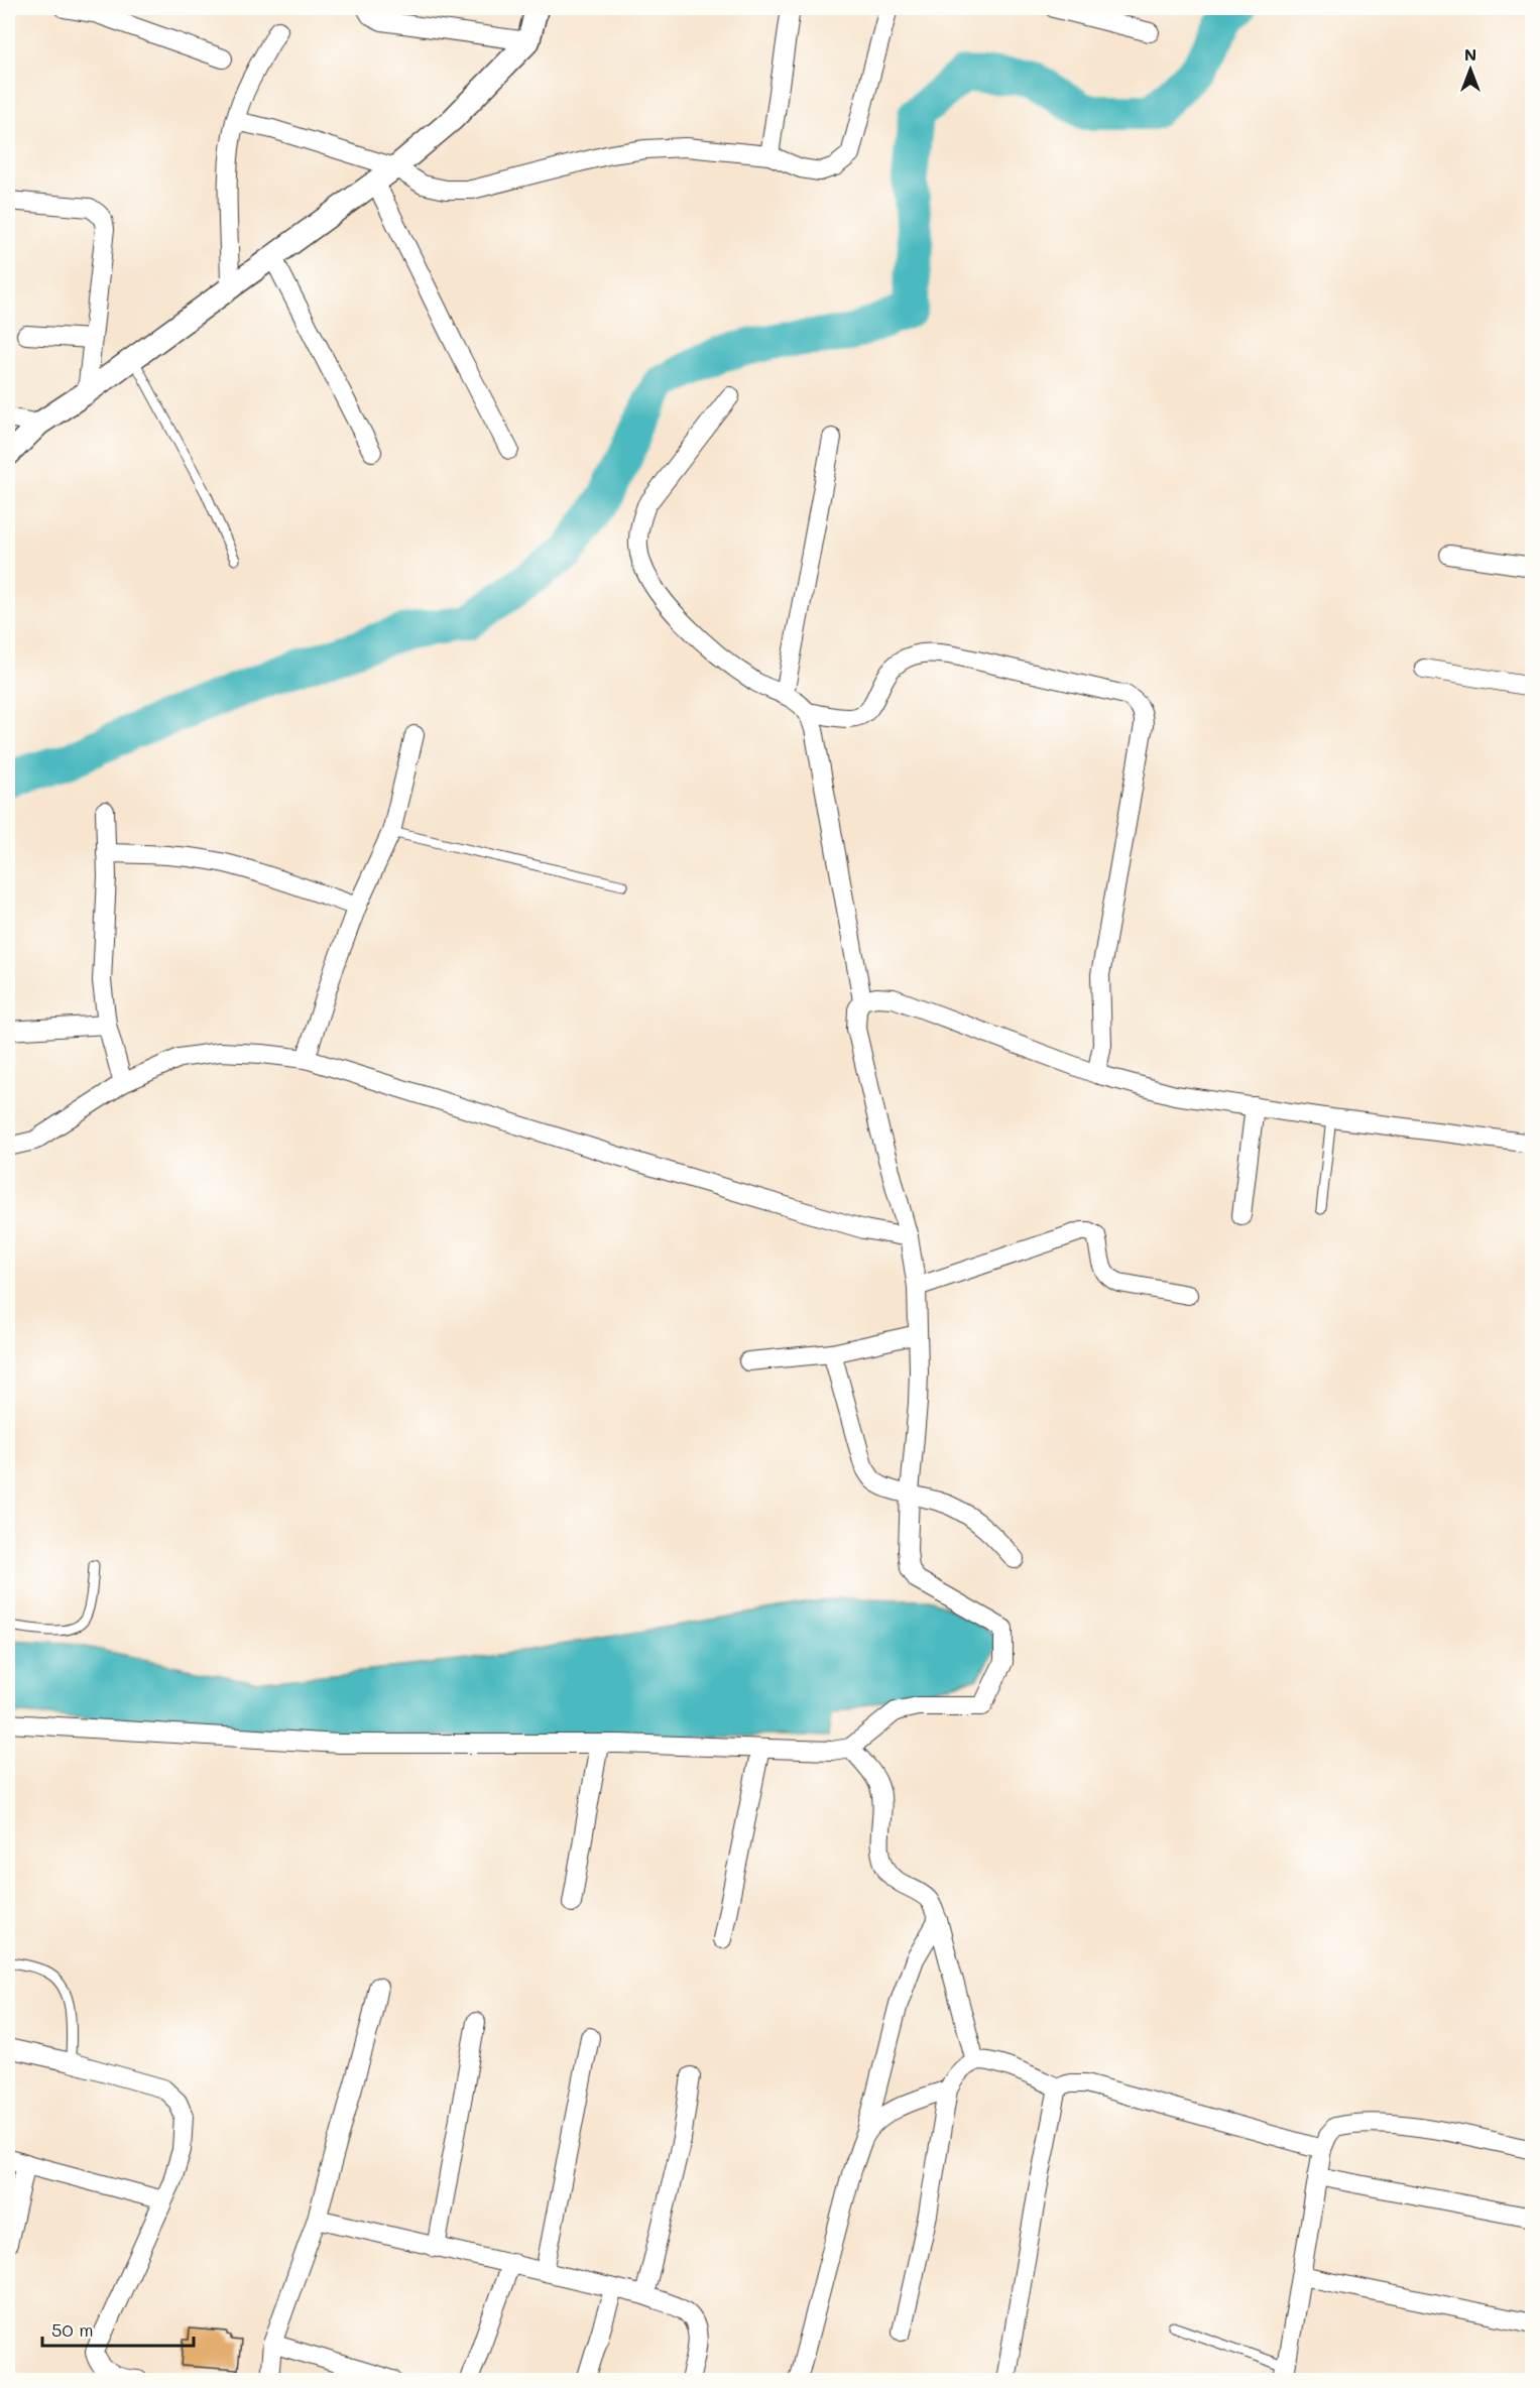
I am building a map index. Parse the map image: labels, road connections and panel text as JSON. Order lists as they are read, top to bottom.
{
  "scale_bar": "50 m",
  "north": "top"
}
